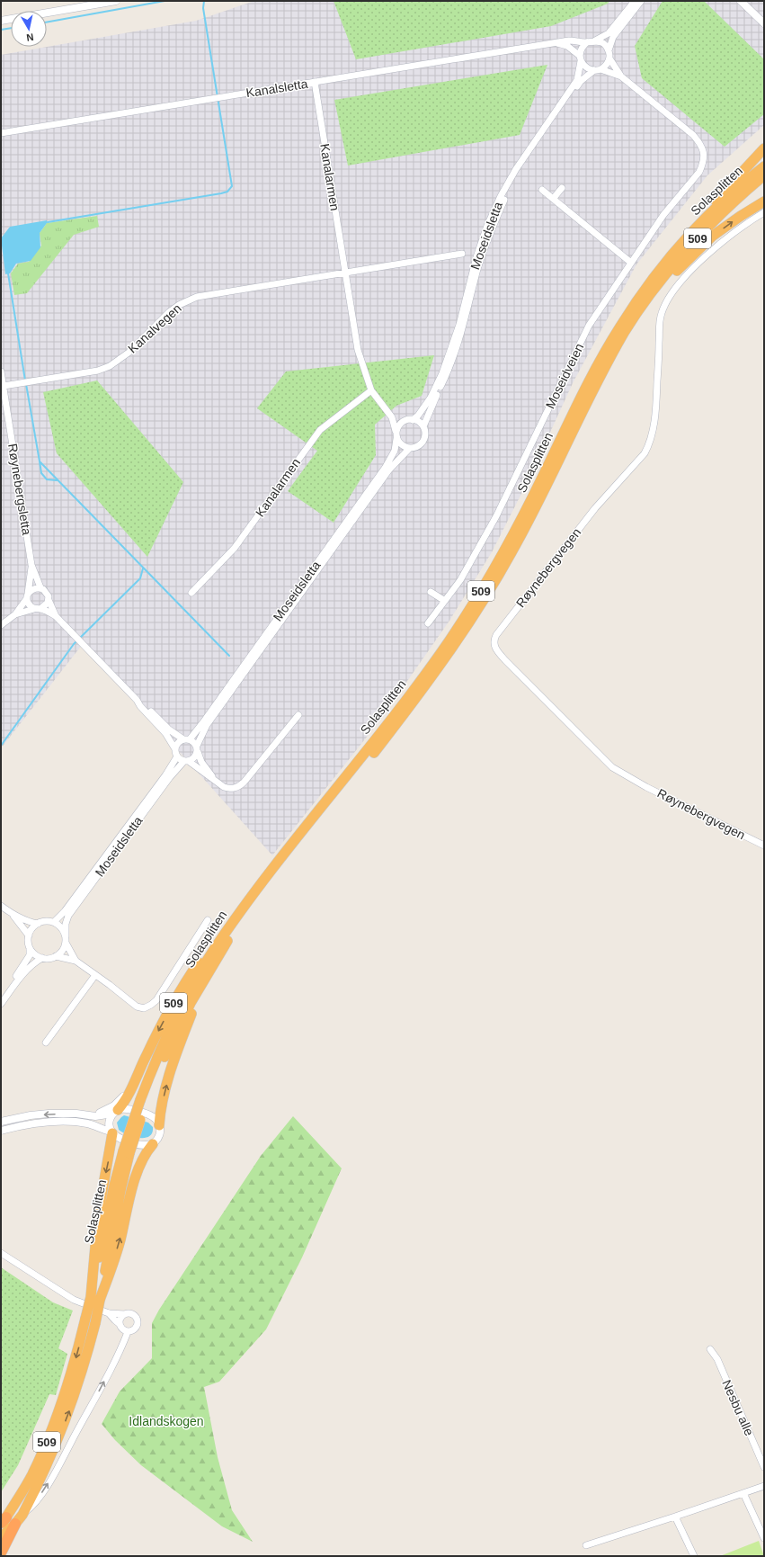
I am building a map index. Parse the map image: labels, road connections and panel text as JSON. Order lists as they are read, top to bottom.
{
  "streets": {
    "highway": ["Solasplitten", "509"],
    "street": [
      "Kanalsletta",
      "Kanalarmen",
      "Moseidsletta",
      "Kanalvegen",
      "Moseidveien",
      "Røynebergsletta",
      "Røynebergvegen",
      "Nesbu alle"
    ]
  },
  "crossings": [
    ["Kanalsletta", "Kanalarmen"],
    ["Kanalsletta", "Moseidsletta"],
    ["Kanalarmen", "Moseidsletta"],
    ["Kanalarmen", "Kanalvegen"],
    ["Solasplitten", "509"],
    ["Kanalvegen", "Røynebergsletta"]
  ],
  "parks": ["Idlandskogen"],
  "north": "bottom"
}
